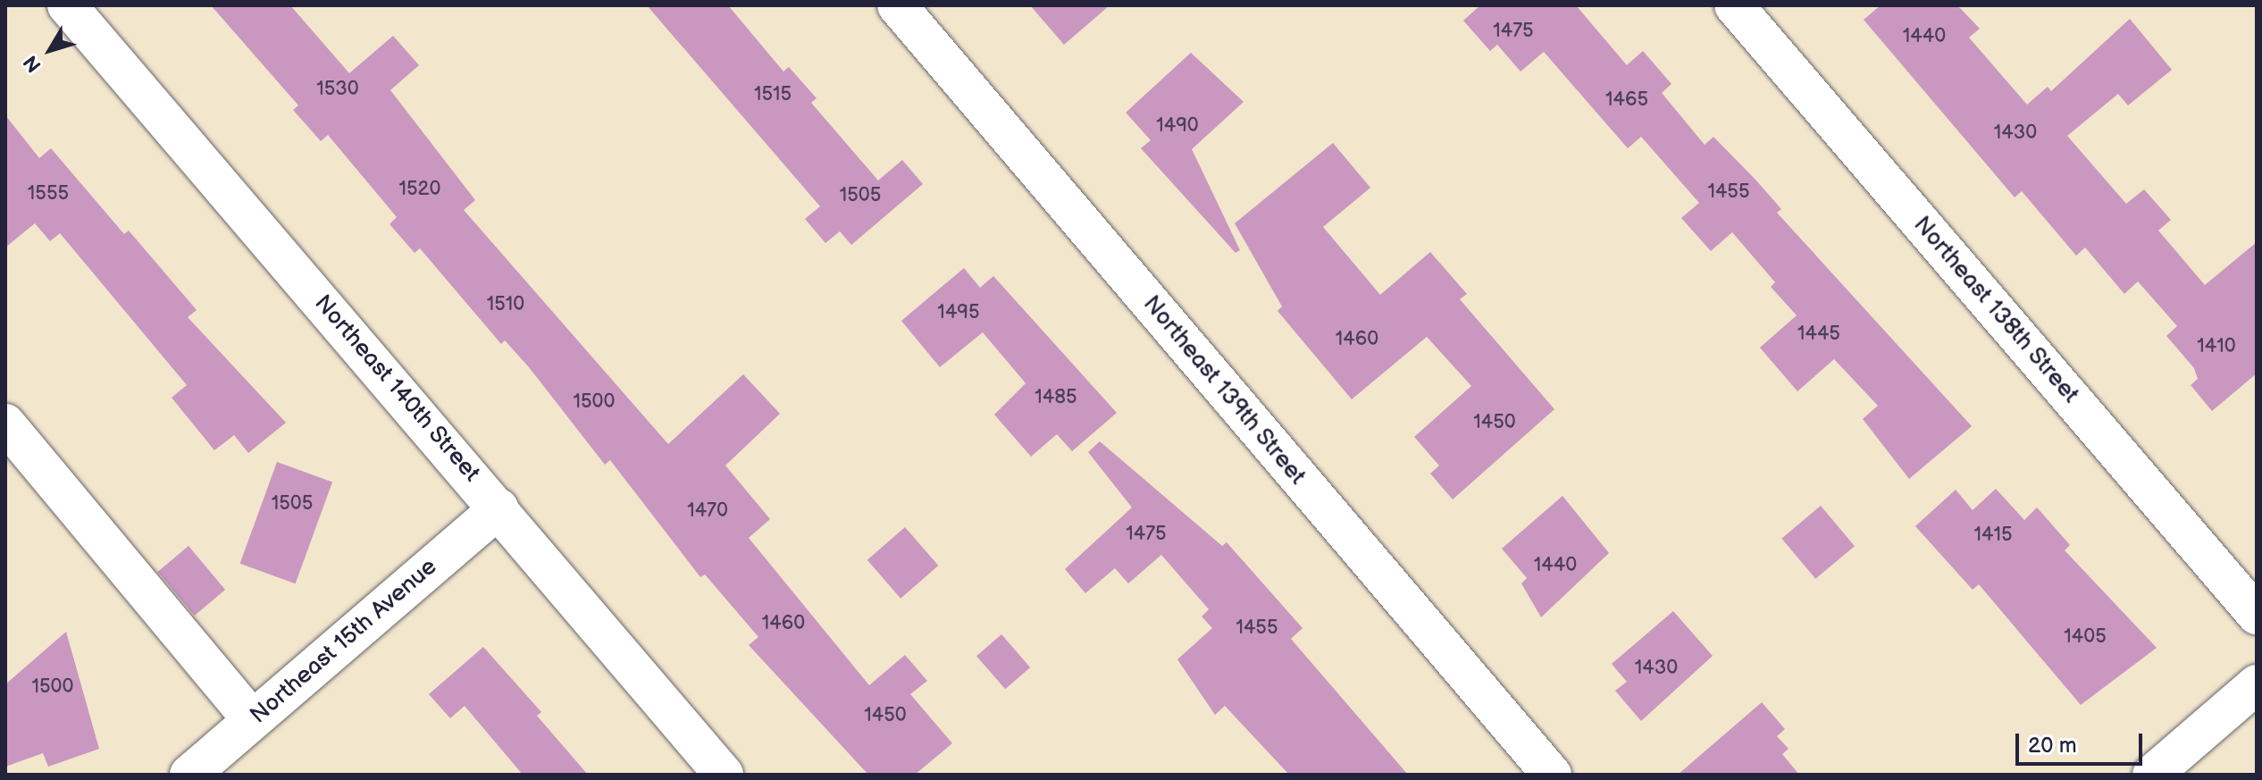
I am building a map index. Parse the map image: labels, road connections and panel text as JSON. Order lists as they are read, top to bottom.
{
  "streets": {
    "street": [
      "Northeast 138th Street",
      "Northeast 140th Street",
      "Northeast 139th Street",
      "Northeast 15th Avenue"
    ]
  },
  "crossings": [
    ["Northeast 140th Street", "Northeast 15th Avenue"]
  ],
  "house_numbers": [
    "1475",
    "1440",
    "1530",
    "1515",
    "1465",
    "1490",
    "1430",
    "1520",
    "1455",
    "1555",
    "1505",
    "1510",
    "1495",
    "1445",
    "1460",
    "1410",
    "1485",
    "1500",
    "1450",
    "1505",
    "1470",
    "1475",
    "1415",
    "1440",
    "1460",
    "1455",
    "1405",
    "1430",
    "1500",
    "1450"
  ],
  "scale_bar": "20 m",
  "north": "bottom left"
}
